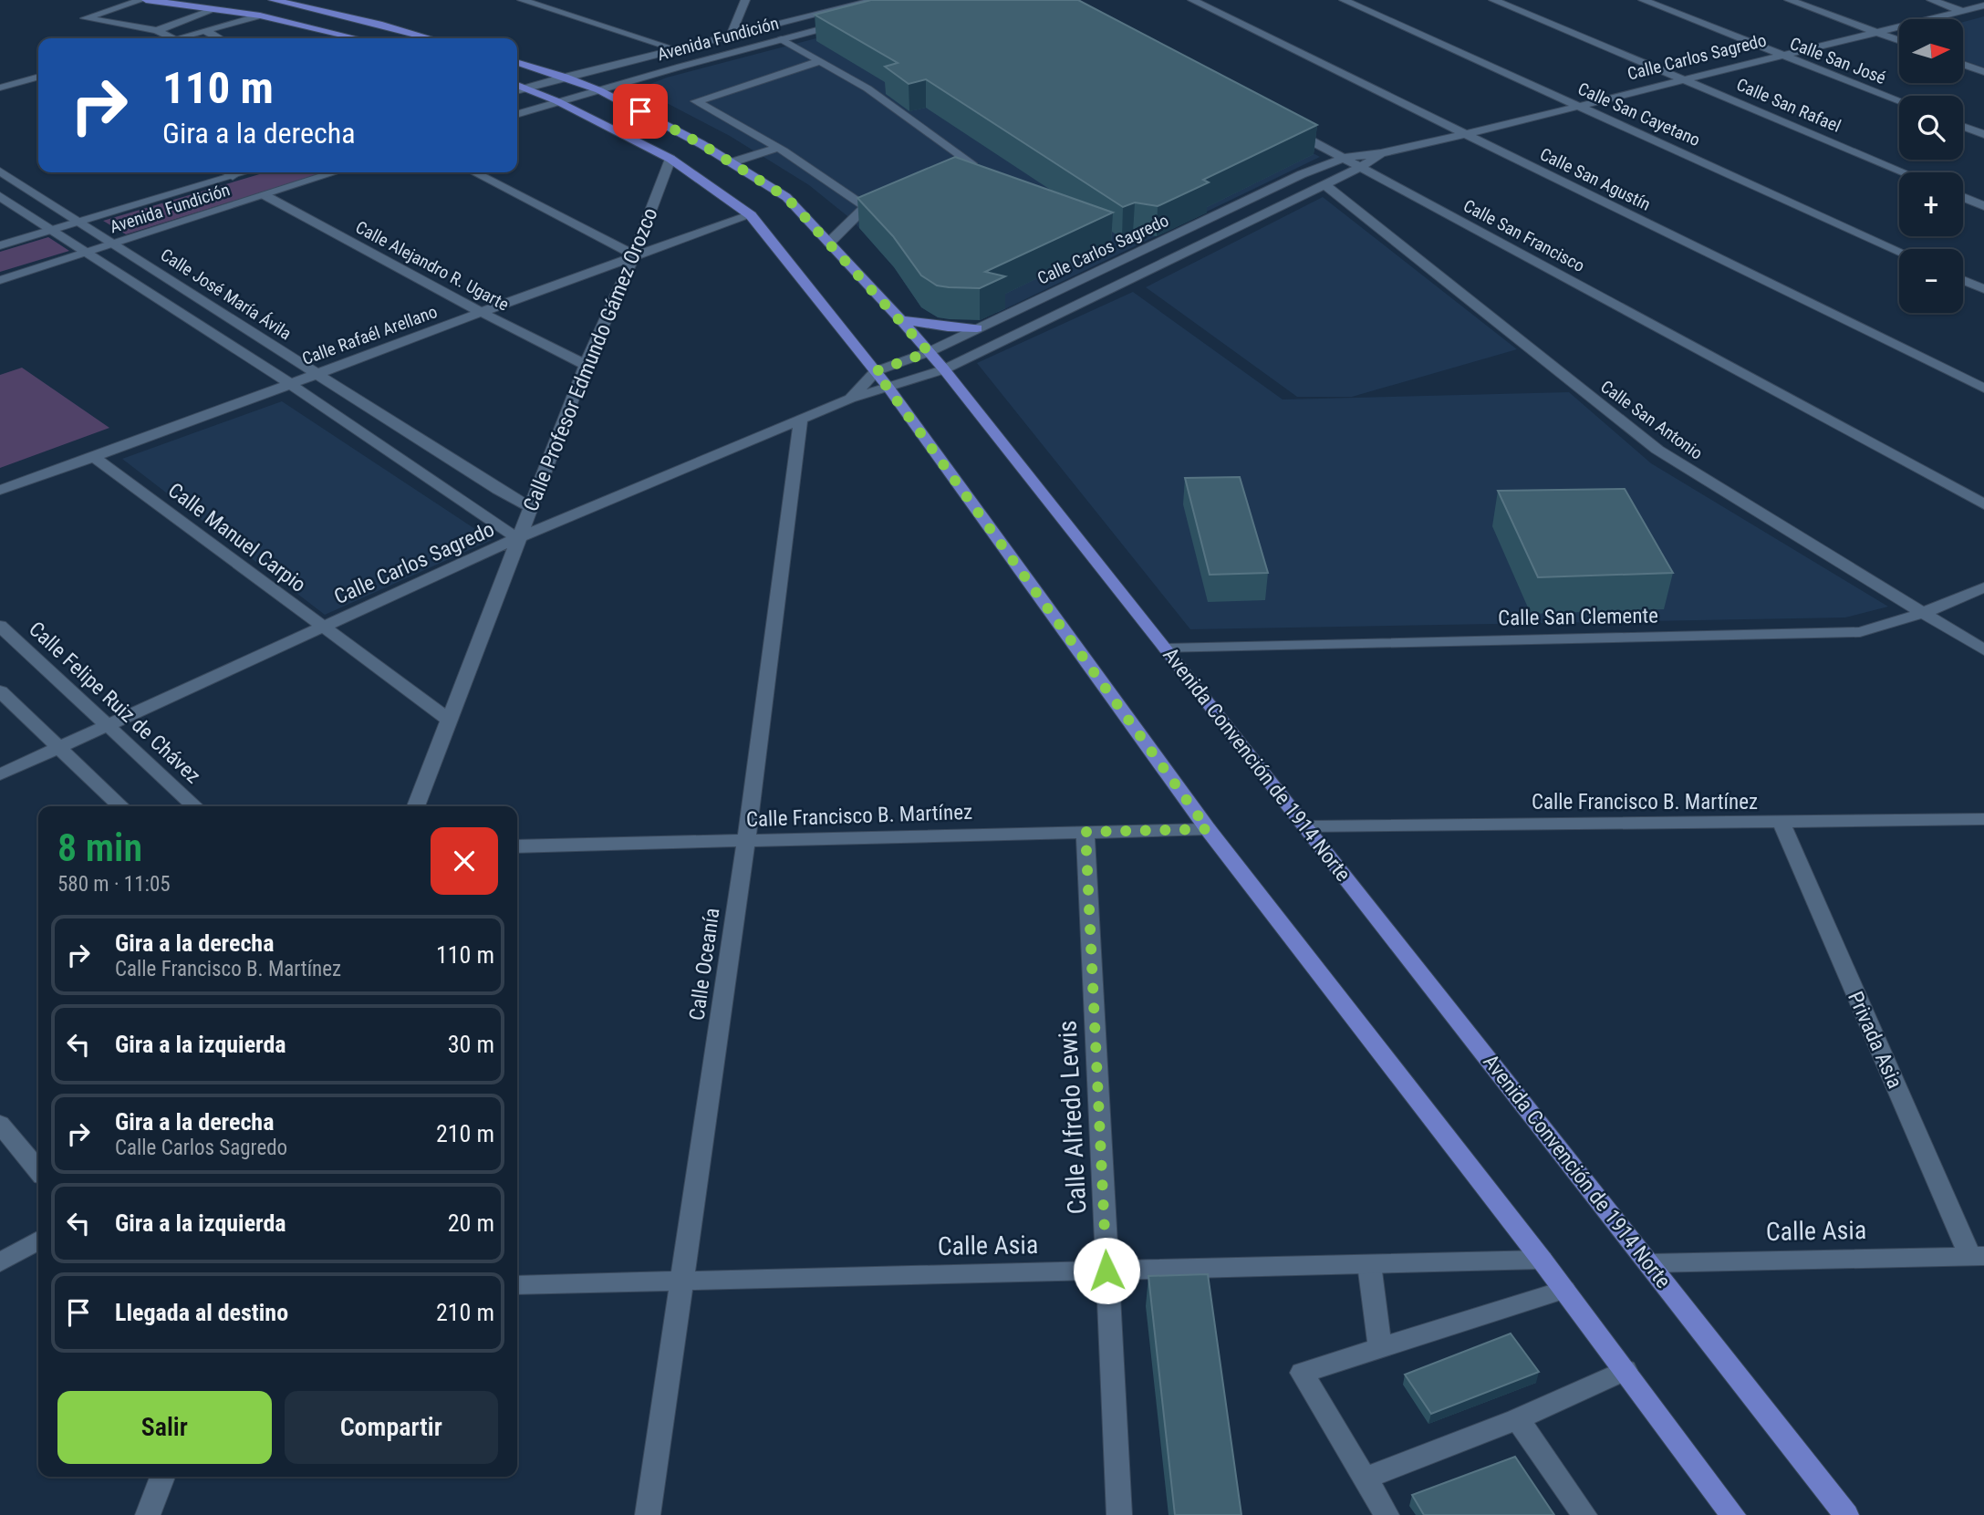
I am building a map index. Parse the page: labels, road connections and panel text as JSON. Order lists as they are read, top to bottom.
{
  "streets": {
    "main road": ["Avenida Convención de 1914 Norte"],
    "street": [
      "Avenida Fundición",
      "Calle Carlos Sagredo",
      "Calle San José",
      "Calle San Rafael",
      "Calle San Cayetano",
      "Calle San Agustín",
      "Calle San Francisco",
      "Calle Alejandro R. Ugarte",
      "Calle José María Ávila",
      "Calle Rafaél Arellano",
      "Calle Profesor Edmundo Gámez Orozco",
      "Calle San Antonio",
      "Calle Manuel Carpio",
      "Calle San Clemente",
      "Calle Felipe Ruiz de Chávez",
      "Calle Francisco B. Martínez",
      "Calle Oceanía",
      "Privada Asia",
      "Calle Alfredo Lewis",
      "Calle Asia"
    ]
  },
  "crossings": [
    ["Avenida Fundición", "Calle Alejandro R. Ugarte"],
    ["Avenida Fundición", "Calle José María Ávila"],
    ["Avenida Fundición", "Avenida Convención de 1914 Norte"],
    ["Calle Carlos Sagredo", "Calle San José"],
    ["Calle Carlos Sagredo", "Calle San Rafael"],
    ["Calle Carlos Sagredo", "Calle San Cayetano"],
    ["Calle Carlos Sagredo", "Calle San Agustín"],
    ["Calle Carlos Sagredo", "Calle San Francisco"],
    ["Calle Carlos Sagredo", "Calle José María Ávila"],
    ["Calle Carlos Sagredo", "Calle Profesor Edmundo Gámez Orozco"],
    ["Calle Carlos Sagredo", "Calle San Antonio"],
    ["Calle Carlos Sagredo", "Calle Manuel Carpio"],
    ["Calle Carlos Sagredo", "Calle Felipe Ruiz de Chávez"],
    ["Calle Carlos Sagredo", "Avenida Convención de 1914 Norte"],
    ["Calle Carlos Sagredo", "Calle Oceanía"],
    ["Calle Alejandro R. Ugarte", "Calle Rafaél Arellano"],
    ["Calle Alejandro R. Ugarte", "Calle Profesor Edmundo Gámez Orozco"],
    ["Calle José María Ávila", "Calle Rafaél Arellano"],
    ["Calle José María Ávila", "Calle Profesor Edmundo Gámez Orozco"],
    ["Calle Rafaél Arellano", "Calle Profesor Edmundo Gámez Orozco"],
    ["Calle Rafaél Arellano", "Calle Manuel Carpio"],
    ["Calle Profesor Edmundo Gámez Orozco", "Calle Manuel Carpio"],
    ["Calle San Antonio", "Calle San Clemente"],
    ["Calle San Clemente", "Avenida Convención de 1914 Norte"],
    ["Avenida Convención de 1914 Norte", "Calle Francisco B. Martínez"],
    ["Avenida Convención de 1914 Norte", "Calle Asia"],
    ["Calle Francisco B. Martínez", "Calle Oceanía"],
    ["Calle Francisco B. Martínez", "Privada Asia"],
    ["Calle Francisco B. Martínez", "Calle Alfredo Lewis"],
    ["Calle Oceanía", "Calle Asia"],
    ["Privada Asia", "Calle Asia"],
    ["Calle Alfredo Lewis", "Calle Asia"]
  ],
  "north": "right",
  "page": {
    "map_buttons": ["+", "−"],
    "turn": ["110 m", "Gira a la derecha"],
    "heading": ["8 min", "580 m · 11:05"],
    "list": [
      {
        "name": "Gira a la derecha",
        "note": "Calle Francisco B. Martínez",
        "value": "110 m"
      },
      {
        "name": "Gira a la izquierda",
        "value": "30 m"
      },
      {
        "name": "Gira a la derecha",
        "note": "Calle Carlos Sagredo",
        "value": "210 m"
      },
      {
        "name": "Gira a la izquierda",
        "value": "20 m"
      },
      {
        "name": "Llegada al destino",
        "value": "210 m"
      }
    ],
    "buttons": ["Salir", "Compartir"]
  }
}
